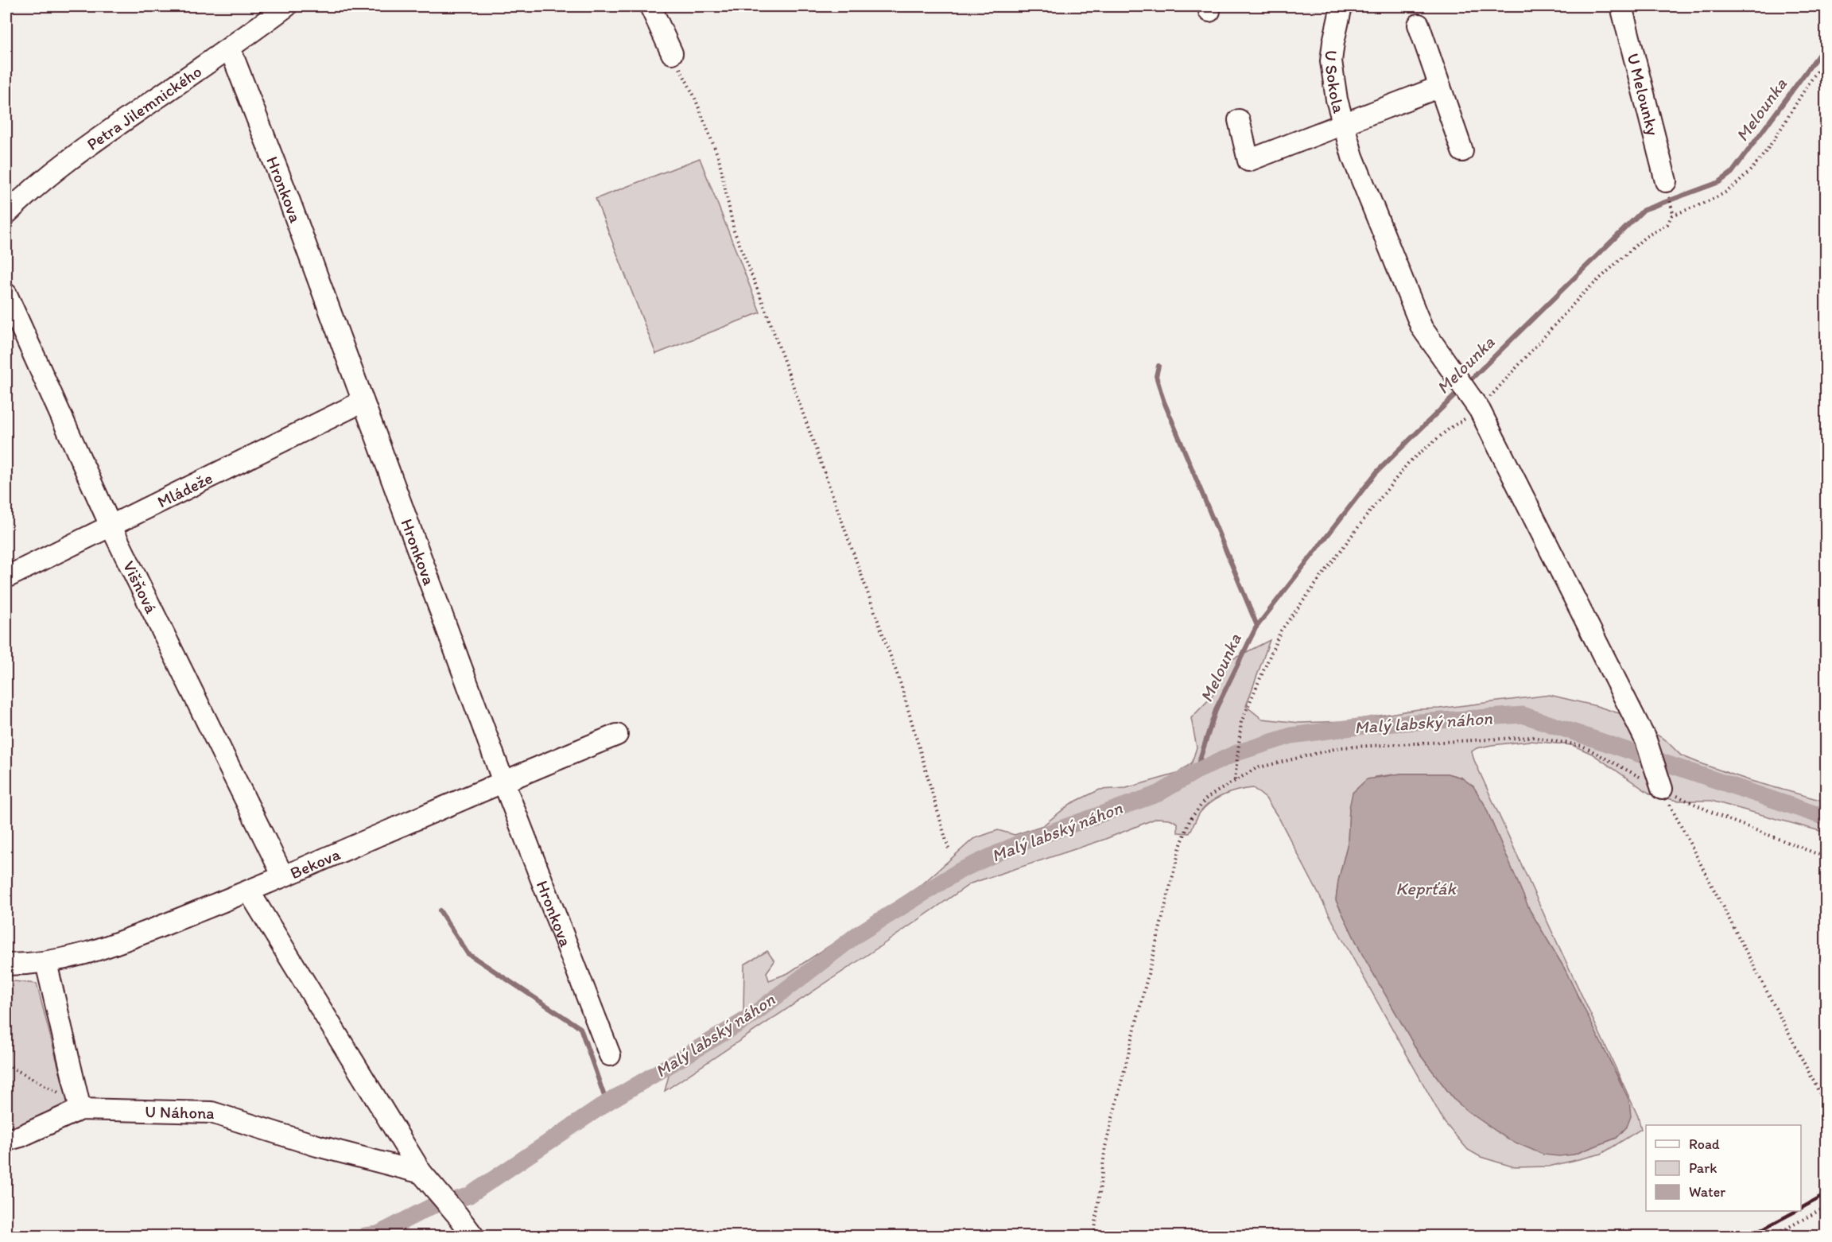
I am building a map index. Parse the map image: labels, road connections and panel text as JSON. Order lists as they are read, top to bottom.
{
  "streets": {
    "street": [
      "U Sokola",
      "U Melounky",
      "Petra Jilemnického",
      "Hronkova",
      "Mládeže",
      "Višňová",
      "Bekova",
      "U Náhona"
    ]
  },
  "crossings": [
    ["Petra Jilemnického", "Hronkova"],
    ["Hronkova", "Mládeže"],
    ["Hronkova", "Bekova"],
    ["Mládeže", "Višňová"],
    ["Višňová", "Bekova"]
  ],
  "water": ["Melounka", "Malý labský náhon", "Keprťák"],
  "legend": ["Road", "Park", "Water"]
}
